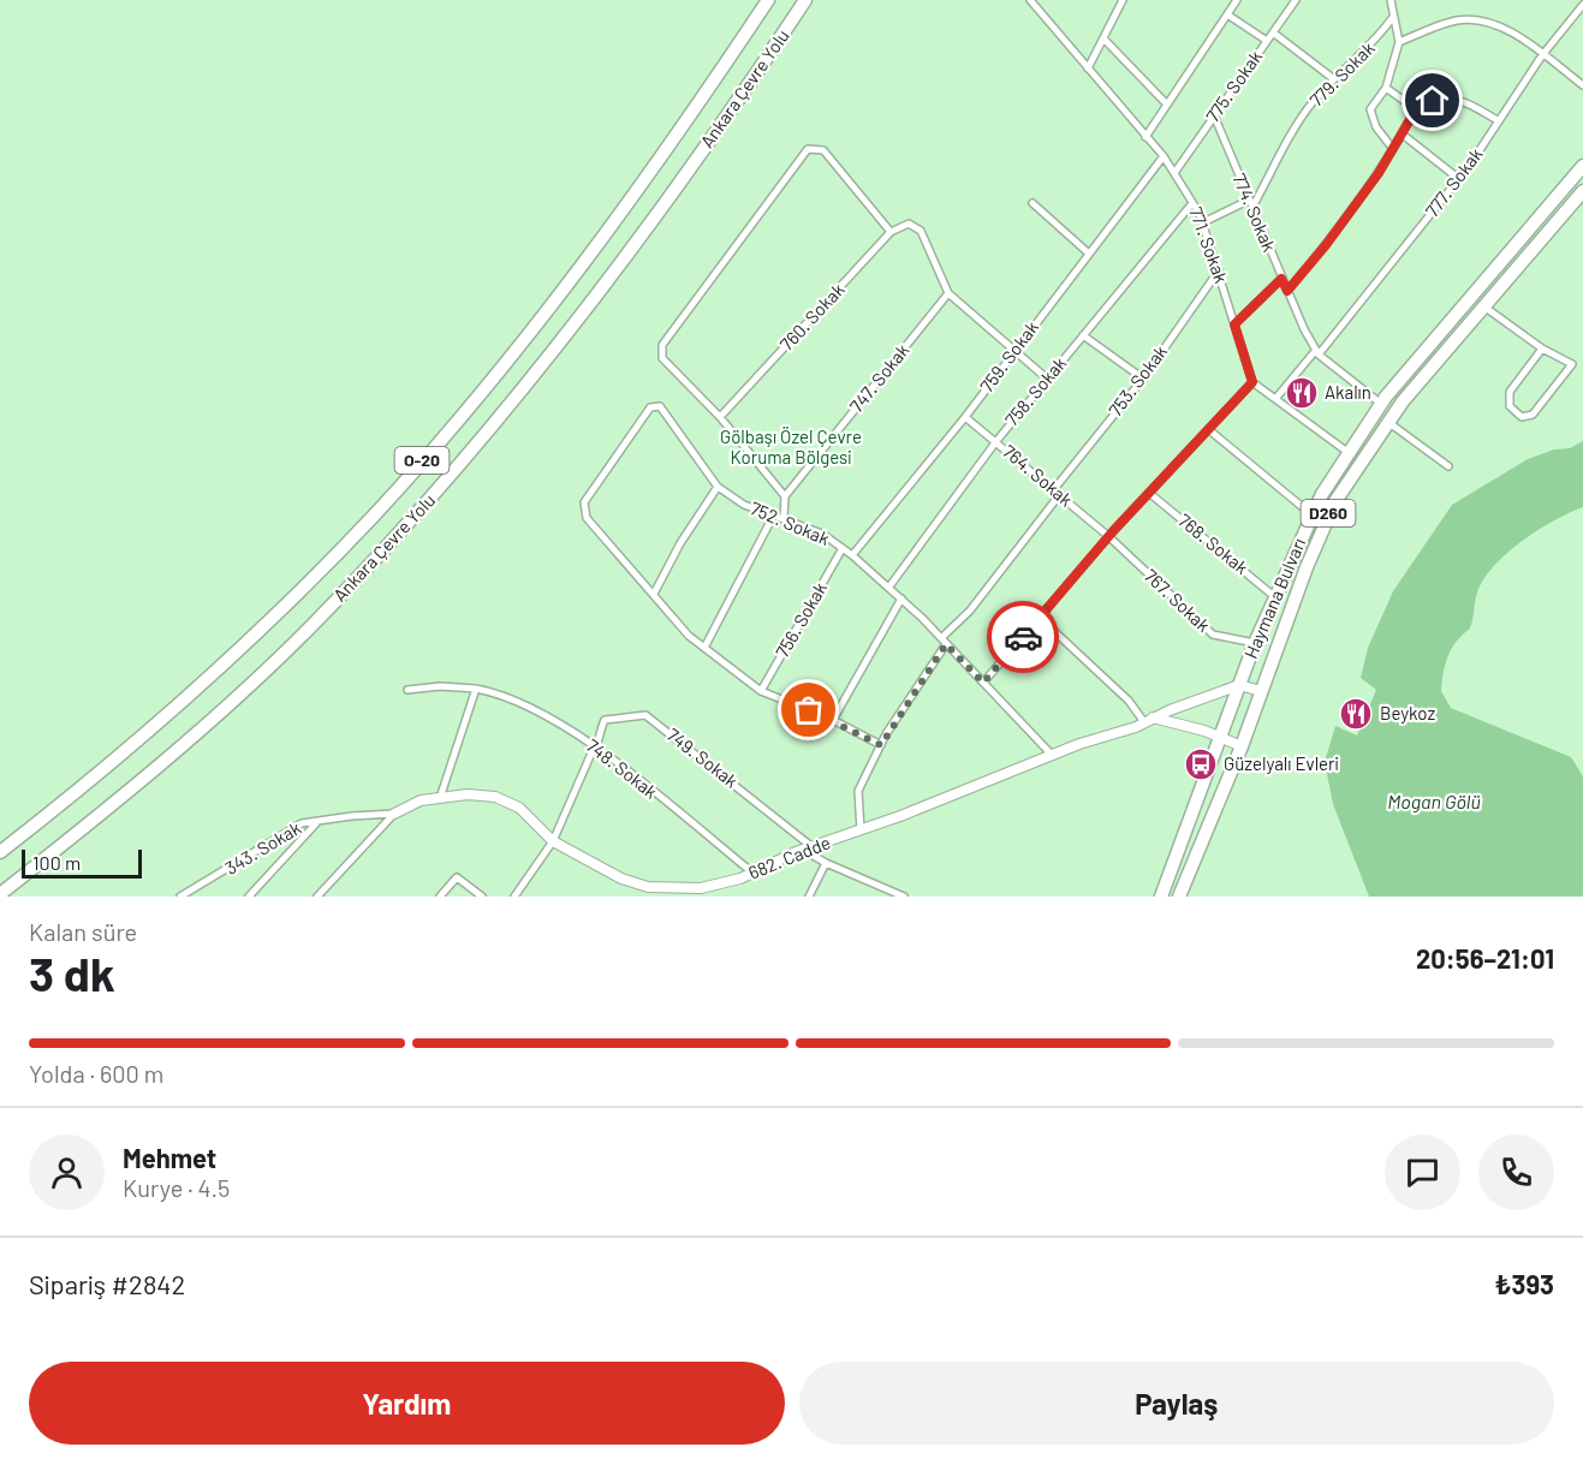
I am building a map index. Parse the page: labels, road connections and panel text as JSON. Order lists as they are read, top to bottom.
{
  "streets": {
    "highway": [
      "Ankara Çevre Yolu",
      "O-20",
      "D260",
      "Haymana Bulvarı"
    ],
    "main road": ["682. Cadde"],
    "street": [
      "779. Sokak",
      "775. Sokak",
      "777. Sokak",
      "774. Sokak",
      "771. Sokak",
      "760. Sokak",
      "759. Sokak",
      "747. Sokak",
      "753. Sokak",
      "758. Sokak",
      "764. Sokak",
      "752. Sokak",
      "768. Sokak",
      "767. Sokak",
      "756. Sokak",
      "749. Sokak",
      "748. Sokak",
      "343. Sokak"
    ]
  },
  "crossings": [
    ["779. Sokak", "774. Sokak"],
    ["775. Sokak", "774. Sokak"],
    ["775. Sokak", "771. Sokak"],
    ["777. Sokak", "774. Sokak"],
    ["774. Sokak", "Haymana Bulvarı"],
    ["771. Sokak", "759. Sokak"],
    ["771. Sokak", "753. Sokak"],
    ["771. Sokak", "758. Sokak"],
    ["760. Sokak", "747. Sokak"],
    ["759. Sokak", "764. Sokak"],
    ["759. Sokak", "752. Sokak"],
    ["753. Sokak", "764. Sokak"],
    ["753. Sokak", "752. Sokak"],
    ["753. Sokak", "682. Cadde"],
    ["758. Sokak", "764. Sokak"],
    ["758. Sokak", "752. Sokak"],
    ["764. Sokak", "767. Sokak"],
    ["752. Sokak", "756. Sokak"],
    ["752. Sokak", "682. Cadde"],
    ["768. Sokak", "Haymana Bulvarı"],
    ["Haymana Bulvarı", "767. Sokak"],
    ["Haymana Bulvarı", "682. Cadde"],
    ["749. Sokak", "748. Sokak"],
    ["749. Sokak", "682. Cadde"],
    ["748. Sokak", "682. Cadde"],
    ["343. Sokak", "682. Cadde"]
  ],
  "water": ["Mogan Gölü"],
  "parks": ["Gölbaşı Özel Çevre Koruma Bölgesi"],
  "places": {
    "restaurant": ["Akalın", "Beykoz"],
    "bus stop": ["Güzelyalı Evleri"]
  },
  "scale_bar": "100 m",
  "page": {
    "scale": "100 m",
    "heading": ["3 dk", "Kalan süre", "20:56–21:01"],
    "panel": [
      "Mehmet",
      "Kurye · 4.5",
      "Sipariş #2842",
      "₺393"
    ],
    "bar": "Yolda · 600 m",
    "buttons": ["Yardım", "Paylaş"]
  }
}
